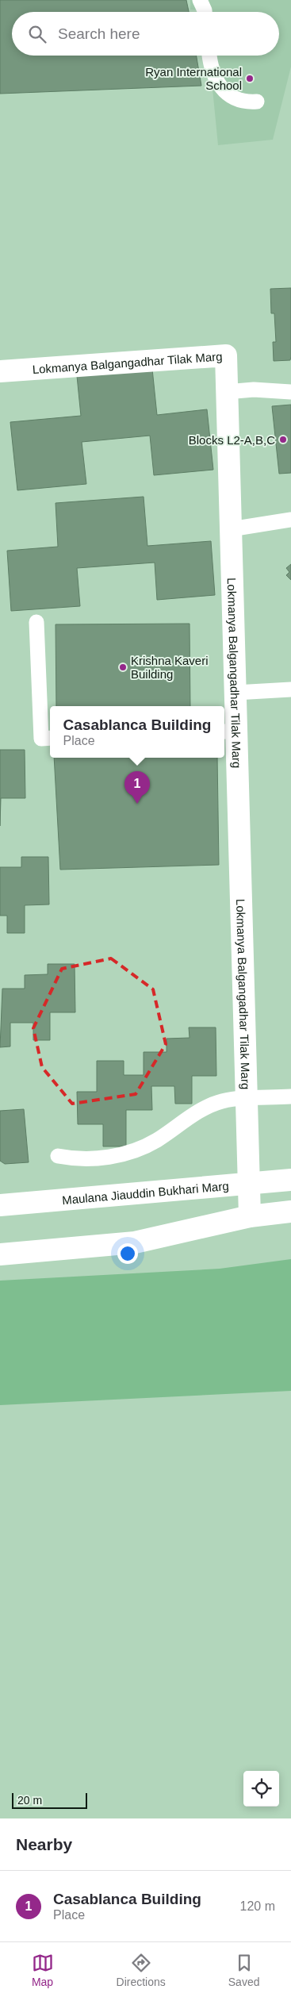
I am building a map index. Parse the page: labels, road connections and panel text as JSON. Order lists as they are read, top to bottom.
{
  "streets": {
    "street": ["Lokmanya Balgangadhar Tilak Marg", "Maulana Jiauddin Bukhari Marg"]
  },
  "crossings": [
    ["Lokmanya Balgangadhar Tilak Marg", "Maulana Jiauddin Bukhari Marg"]
  ],
  "places": ["Ryan International School", "Blocks L2-A,B,C", "Krishna Kaveri Building"],
  "scale_bar": "20 m",
  "page": {
    "search": "Search here",
    "popup": ["Casablanca Building", "Place"],
    "pins": "1",
    "scale": "20 m",
    "heading": "Nearby",
    "list": [
      {
        "mark": "1",
        "name": "Casablanca Building",
        "note": "Place",
        "value": "120 m"
      }
    ],
    "nav": ["Map", "Directions", "Saved"]
  }
}
